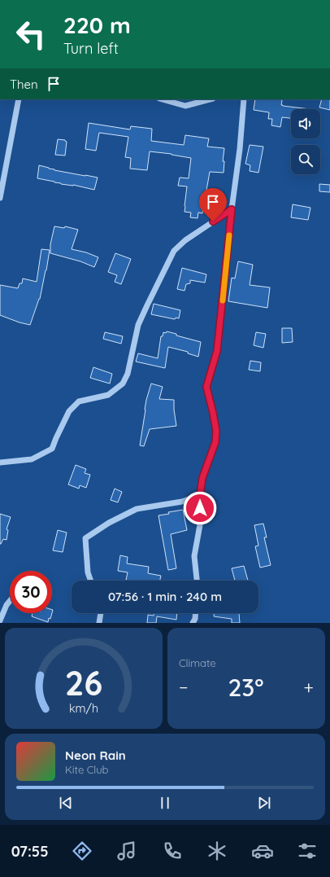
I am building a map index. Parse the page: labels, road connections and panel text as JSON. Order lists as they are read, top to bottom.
{
  "page": {
    "turn": ["220 m", "Turn left"],
    "then": "Then",
    "limit": "30",
    "trip": "07:56 · 1 min · 240 m",
    "tile": "Climate",
    "heat": ["−", "23°", "+"],
    "song": ["Neon Rain", "Kite Club"],
    "tabs": "07:55",
    "gauge": ["26", "km/h"]
  }
}
